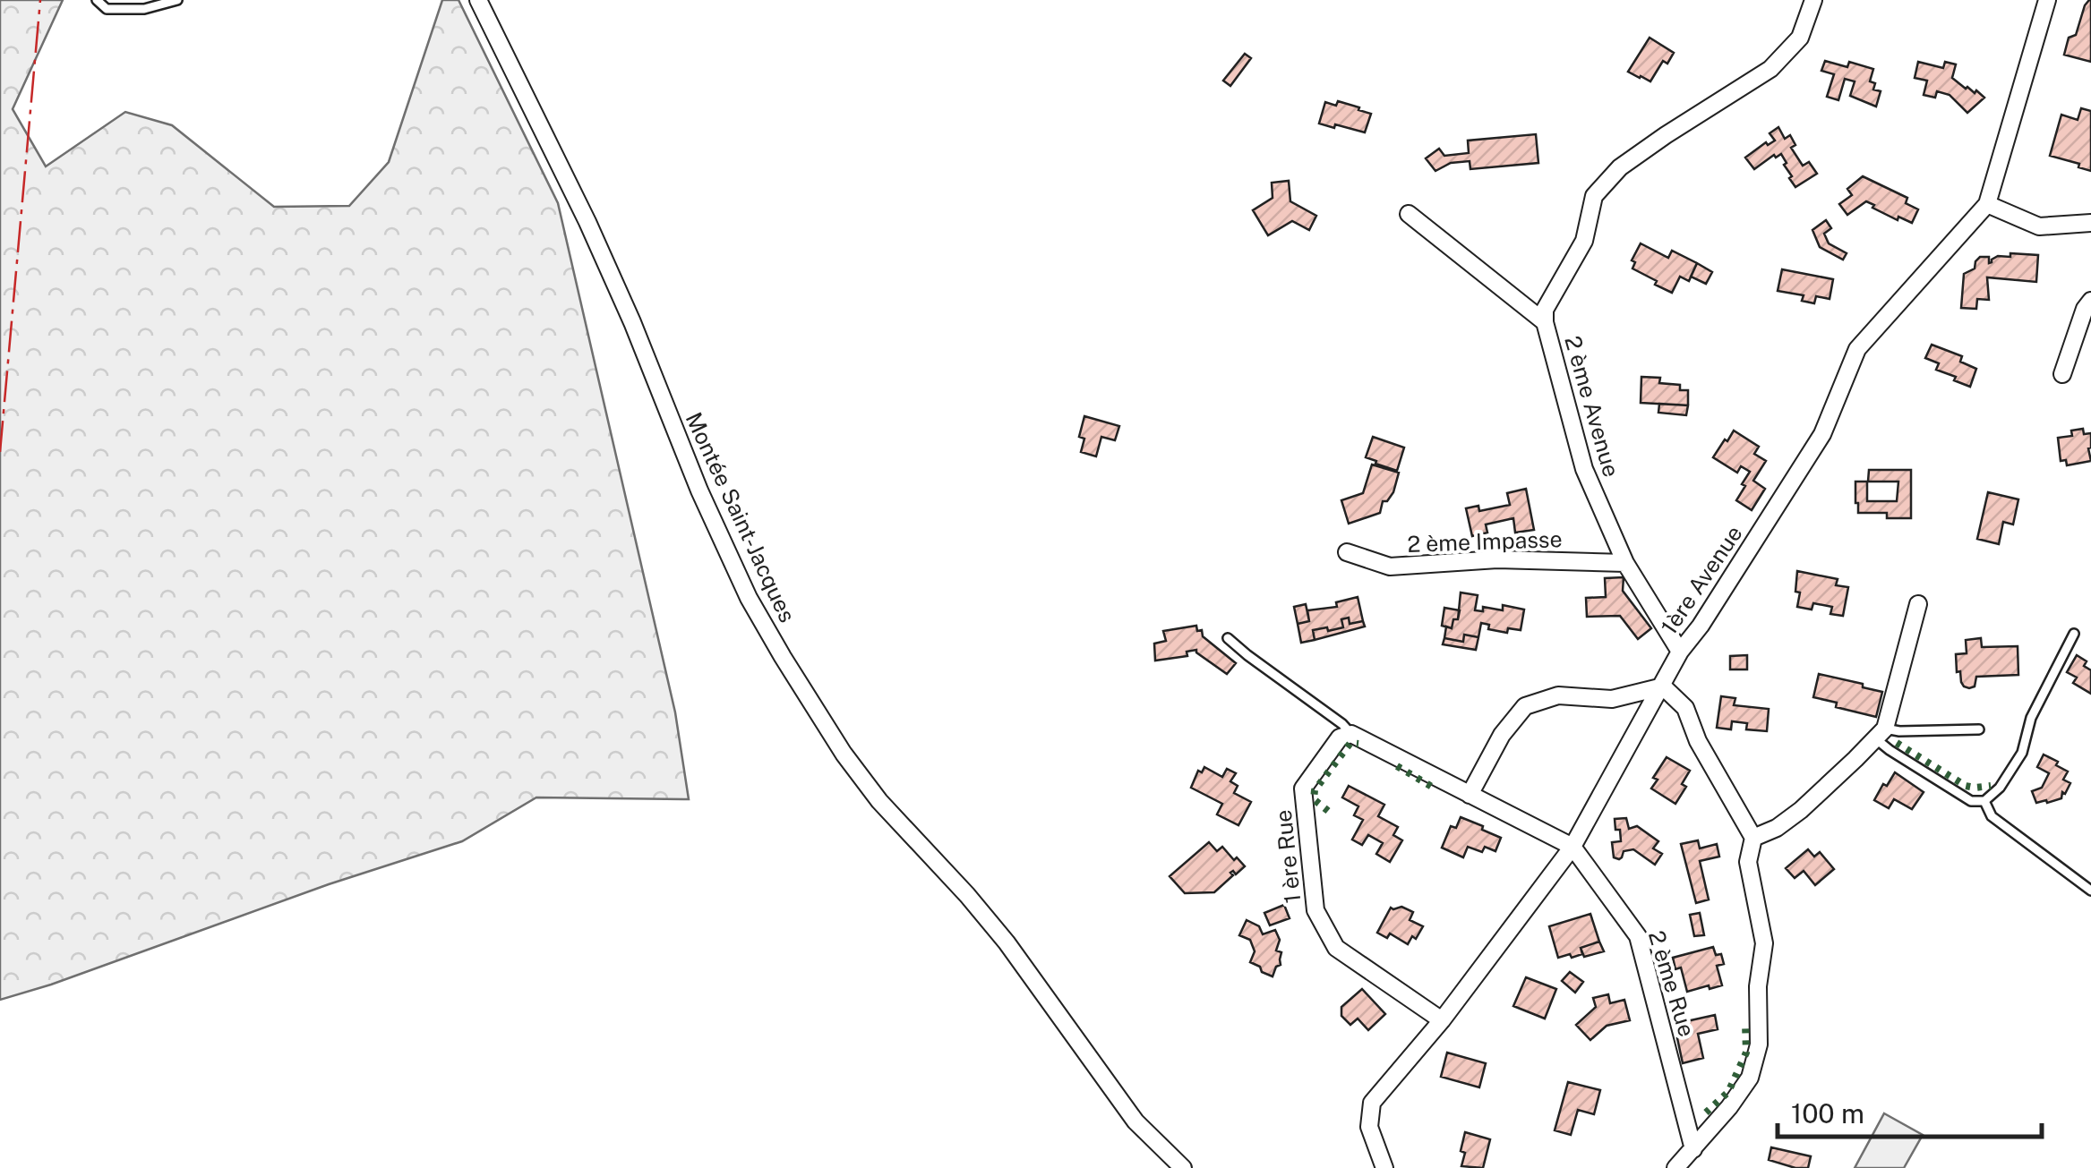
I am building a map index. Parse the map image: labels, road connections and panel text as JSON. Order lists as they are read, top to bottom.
{
  "streets": {
    "street": [
      "2 ème Avenue",
      "Montée Saint-Jacques",
      "2 ème Impasse",
      "1ère Avenue",
      "1 ère Rue",
      "2 ème Rue"
    ]
  },
  "crossings": [
    ["2 ème Avenue", "2 ème Impasse"],
    ["2 ème Avenue", "1ère Avenue"],
    ["1ère Avenue", "1 ère Rue"],
    ["1ère Avenue", "2 ème Rue"]
  ],
  "scale_bar": "100 m"
}
